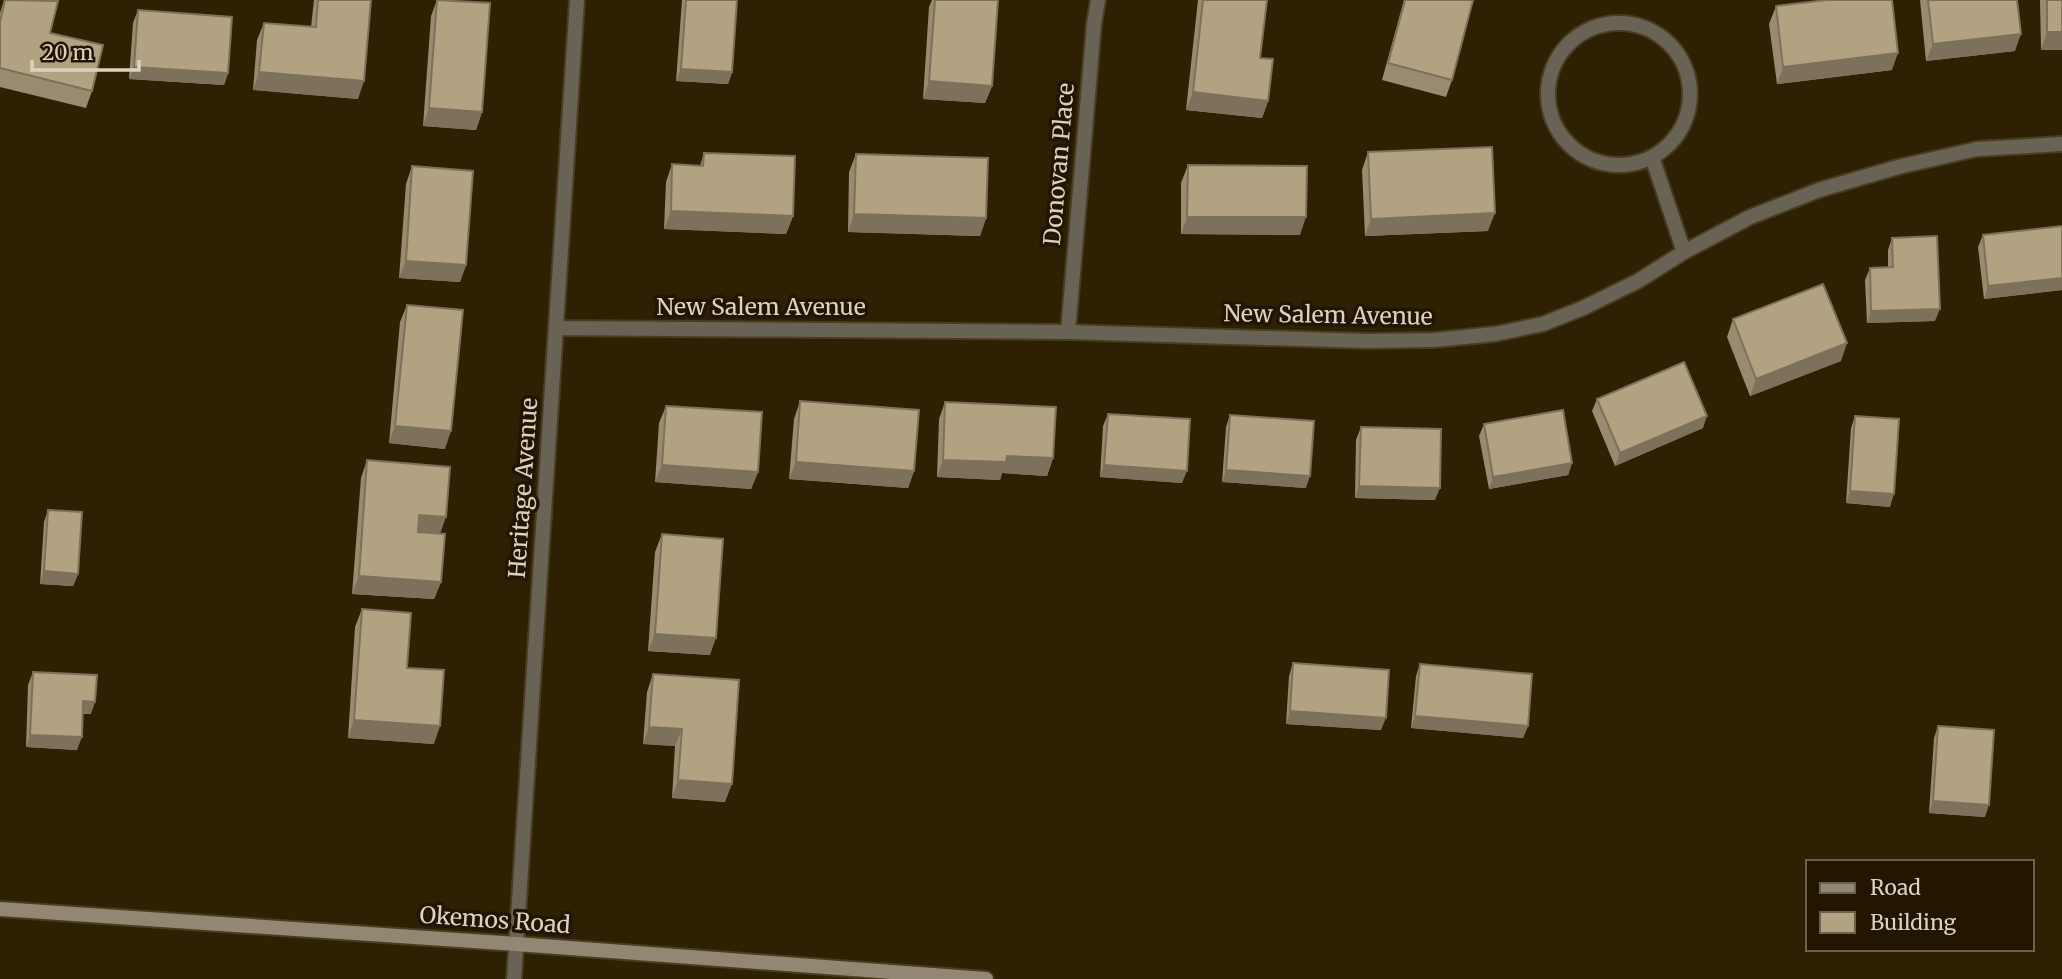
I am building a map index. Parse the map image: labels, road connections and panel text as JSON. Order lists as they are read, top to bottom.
{
  "streets": {
    "main road": ["Okemos Road"],
    "street": ["Donovan Place", "New Salem Avenue", "Heritage Avenue"]
  },
  "crossings": [
    ["Donovan Place", "New Salem Avenue"],
    ["New Salem Avenue", "Heritage Avenue"],
    ["Heritage Avenue", "Okemos Road"]
  ],
  "legend": ["Road", "Building"],
  "scale_bar": "20 m"
}
